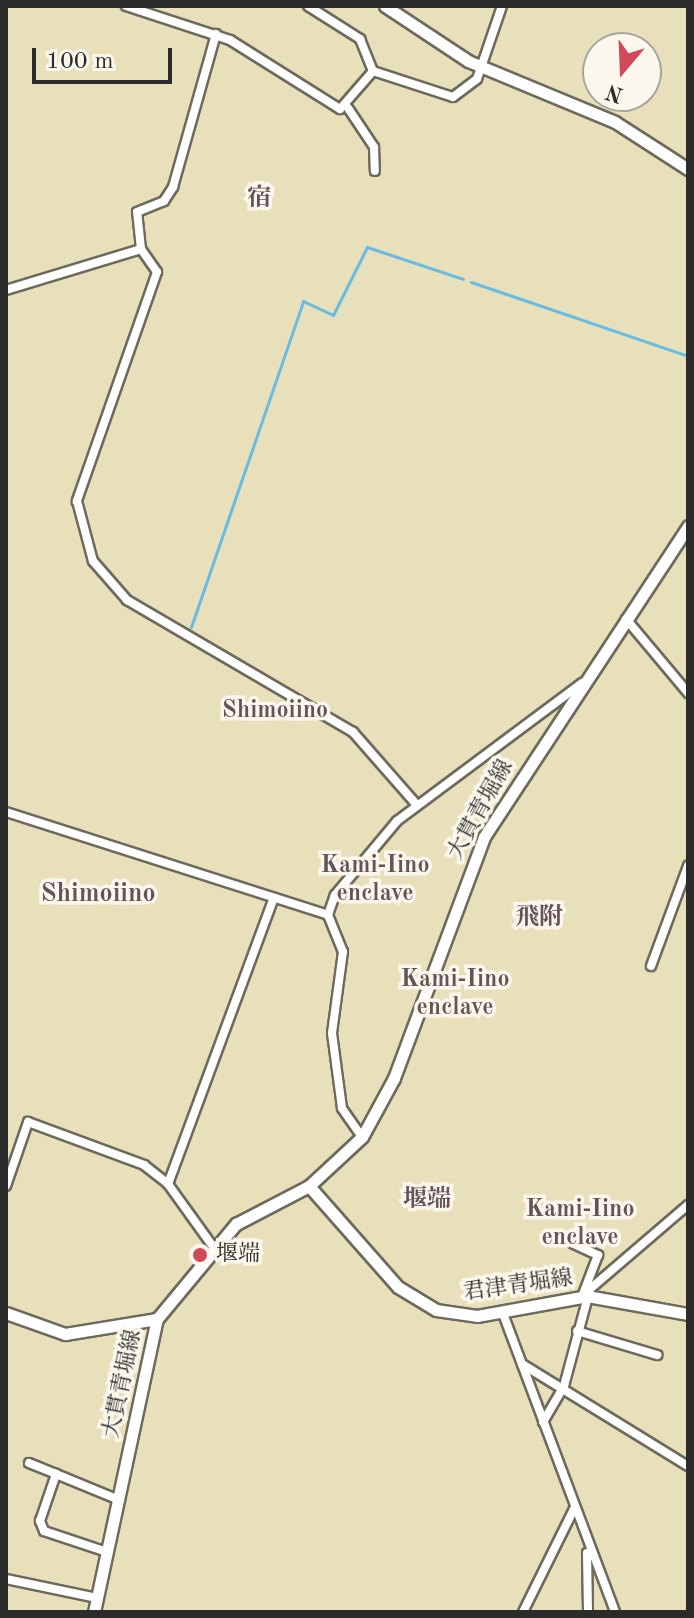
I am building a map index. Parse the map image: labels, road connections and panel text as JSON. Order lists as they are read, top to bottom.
{
  "streets": {
    "main road": ["大貫青堀線", "君津青堀線"]
  },
  "crossings": [
    ["大貫青堀線", "君津青堀線"]
  ],
  "districts": [
    "宿",
    "Shimoiino",
    "Kami-Iino enclave",
    "Shimoiino",
    "飛附",
    "Kami-Iino enclave",
    "堰端",
    "Kami-Iino enclave"
  ],
  "places": ["堰端"],
  "scale_bar": "100 m",
  "north": "bottom"
}
